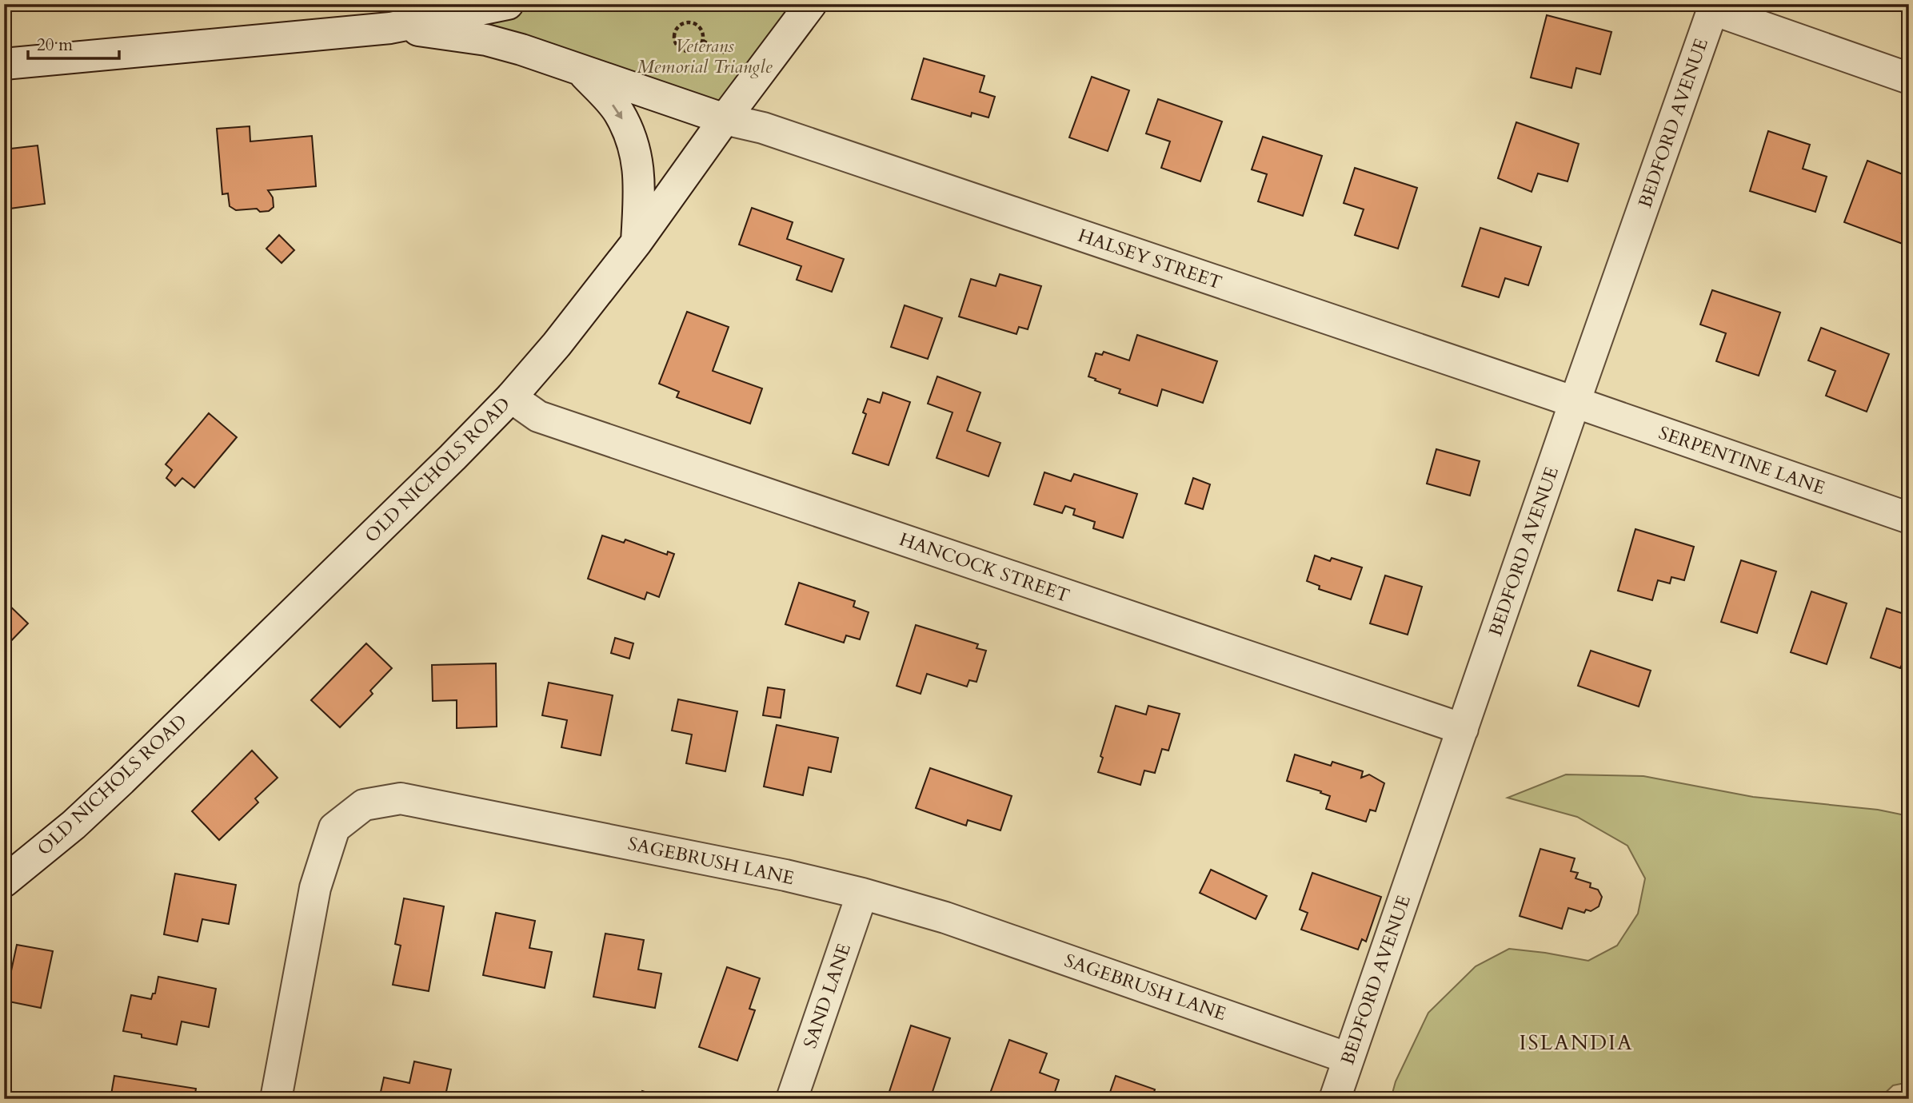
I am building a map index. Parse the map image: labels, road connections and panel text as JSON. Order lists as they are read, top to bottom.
{
  "streets": {
    "street": [
      "BEDFORD AVENUE",
      "HALSEY STREET",
      "SERPENTINE LANE",
      "OLD NICHOLS ROAD",
      "HANCOCK STREET",
      "SAGEBRUSH LANE",
      "SAND LANE"
    ]
  },
  "crossings": [
    ["BEDFORD AVENUE", "HALSEY STREET"],
    ["BEDFORD AVENUE", "SERPENTINE LANE"],
    ["BEDFORD AVENUE", "HANCOCK STREET"],
    ["BEDFORD AVENUE", "SAGEBRUSH LANE"],
    ["HALSEY STREET", "SERPENTINE LANE"],
    ["HALSEY STREET", "OLD NICHOLS ROAD"],
    ["OLD NICHOLS ROAD", "HANCOCK STREET"],
    ["SAGEBRUSH LANE", "SAND LANE"]
  ],
  "districts": ["ISLANDIA"],
  "parks": ["Veterans Memorial Triangle"],
  "scale_bar": "20 m"
}
